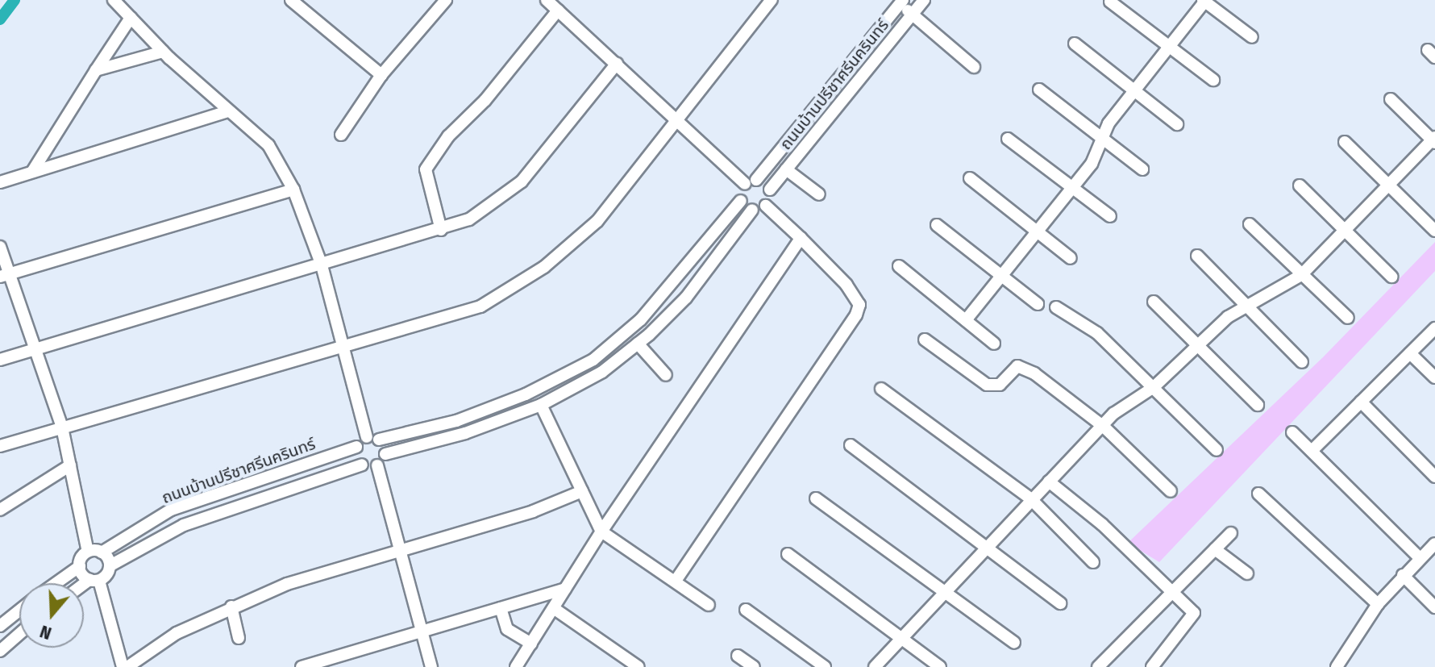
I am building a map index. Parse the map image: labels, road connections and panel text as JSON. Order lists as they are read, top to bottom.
{
  "streets": {
    "street": ["ถนนบ้านปรีชาศรีนครินทร์"]
  },
  "north": "bottom"
}
